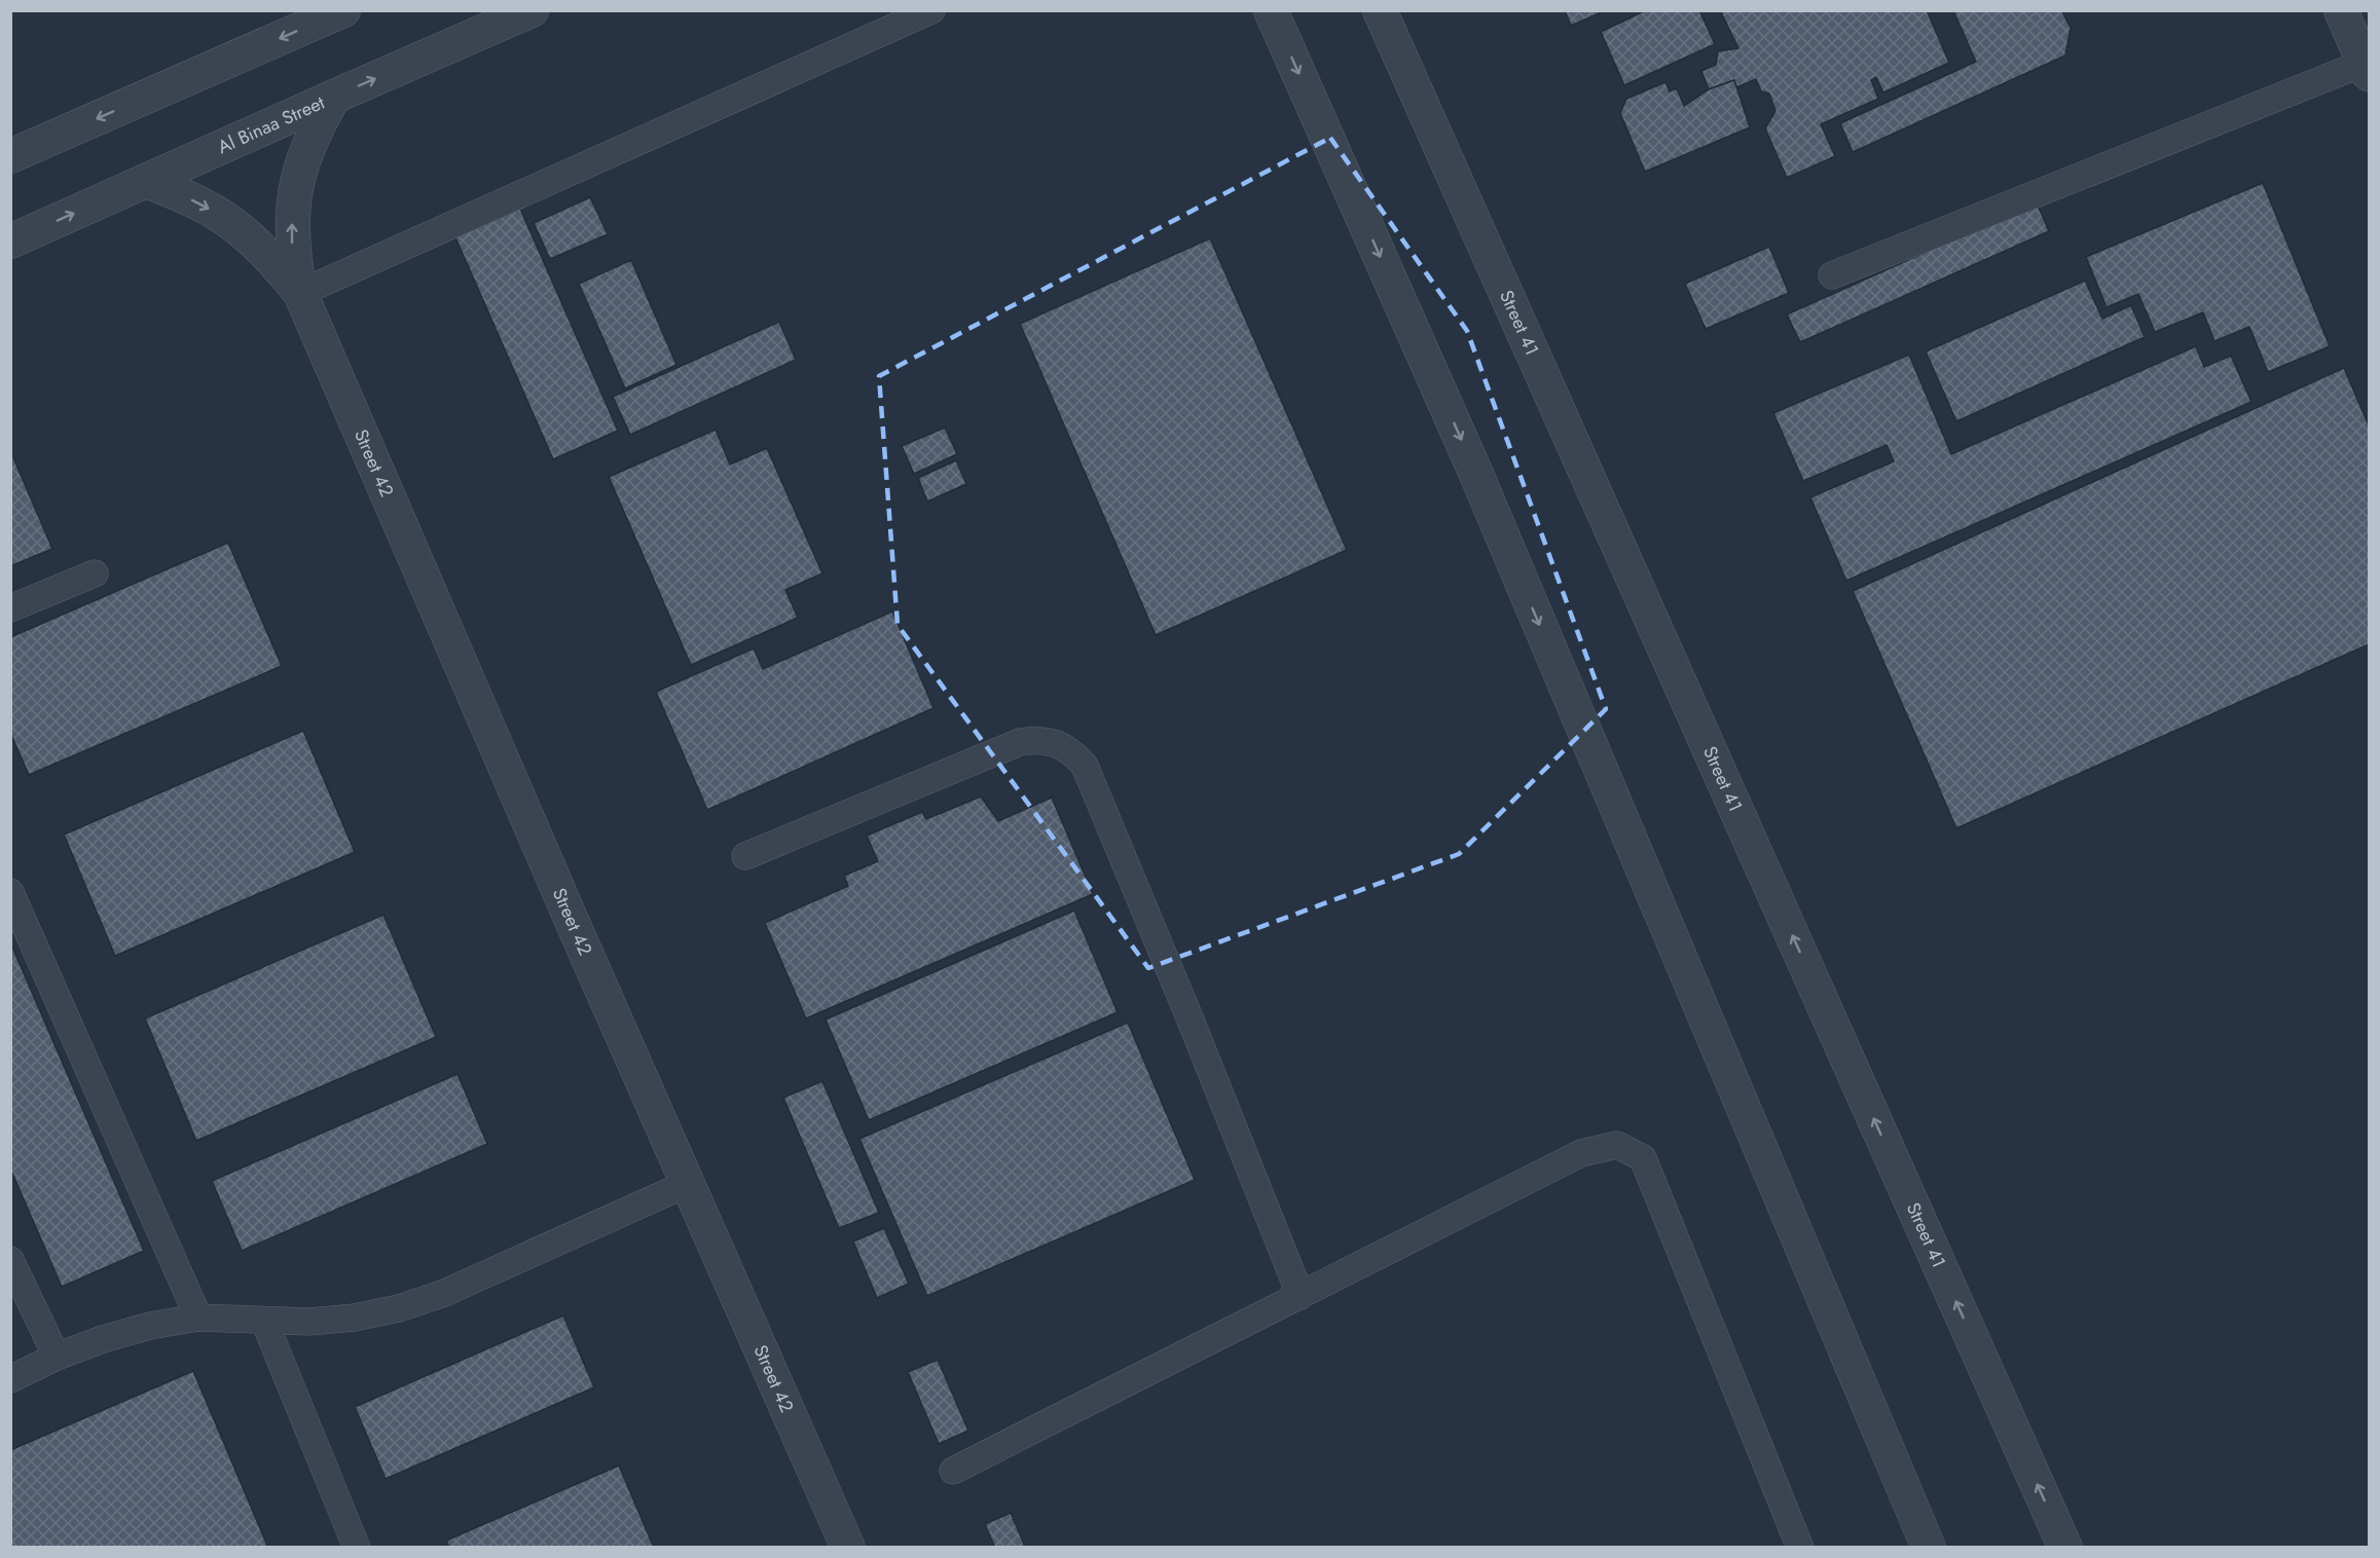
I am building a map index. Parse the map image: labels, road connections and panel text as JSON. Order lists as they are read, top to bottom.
{
  "streets": {
    "street": ["Al Binaa Street", "Street 41", "Street 42"]
  },
  "crossings": [
    ["Al Binaa Street", "Street 42"]
  ]
}
